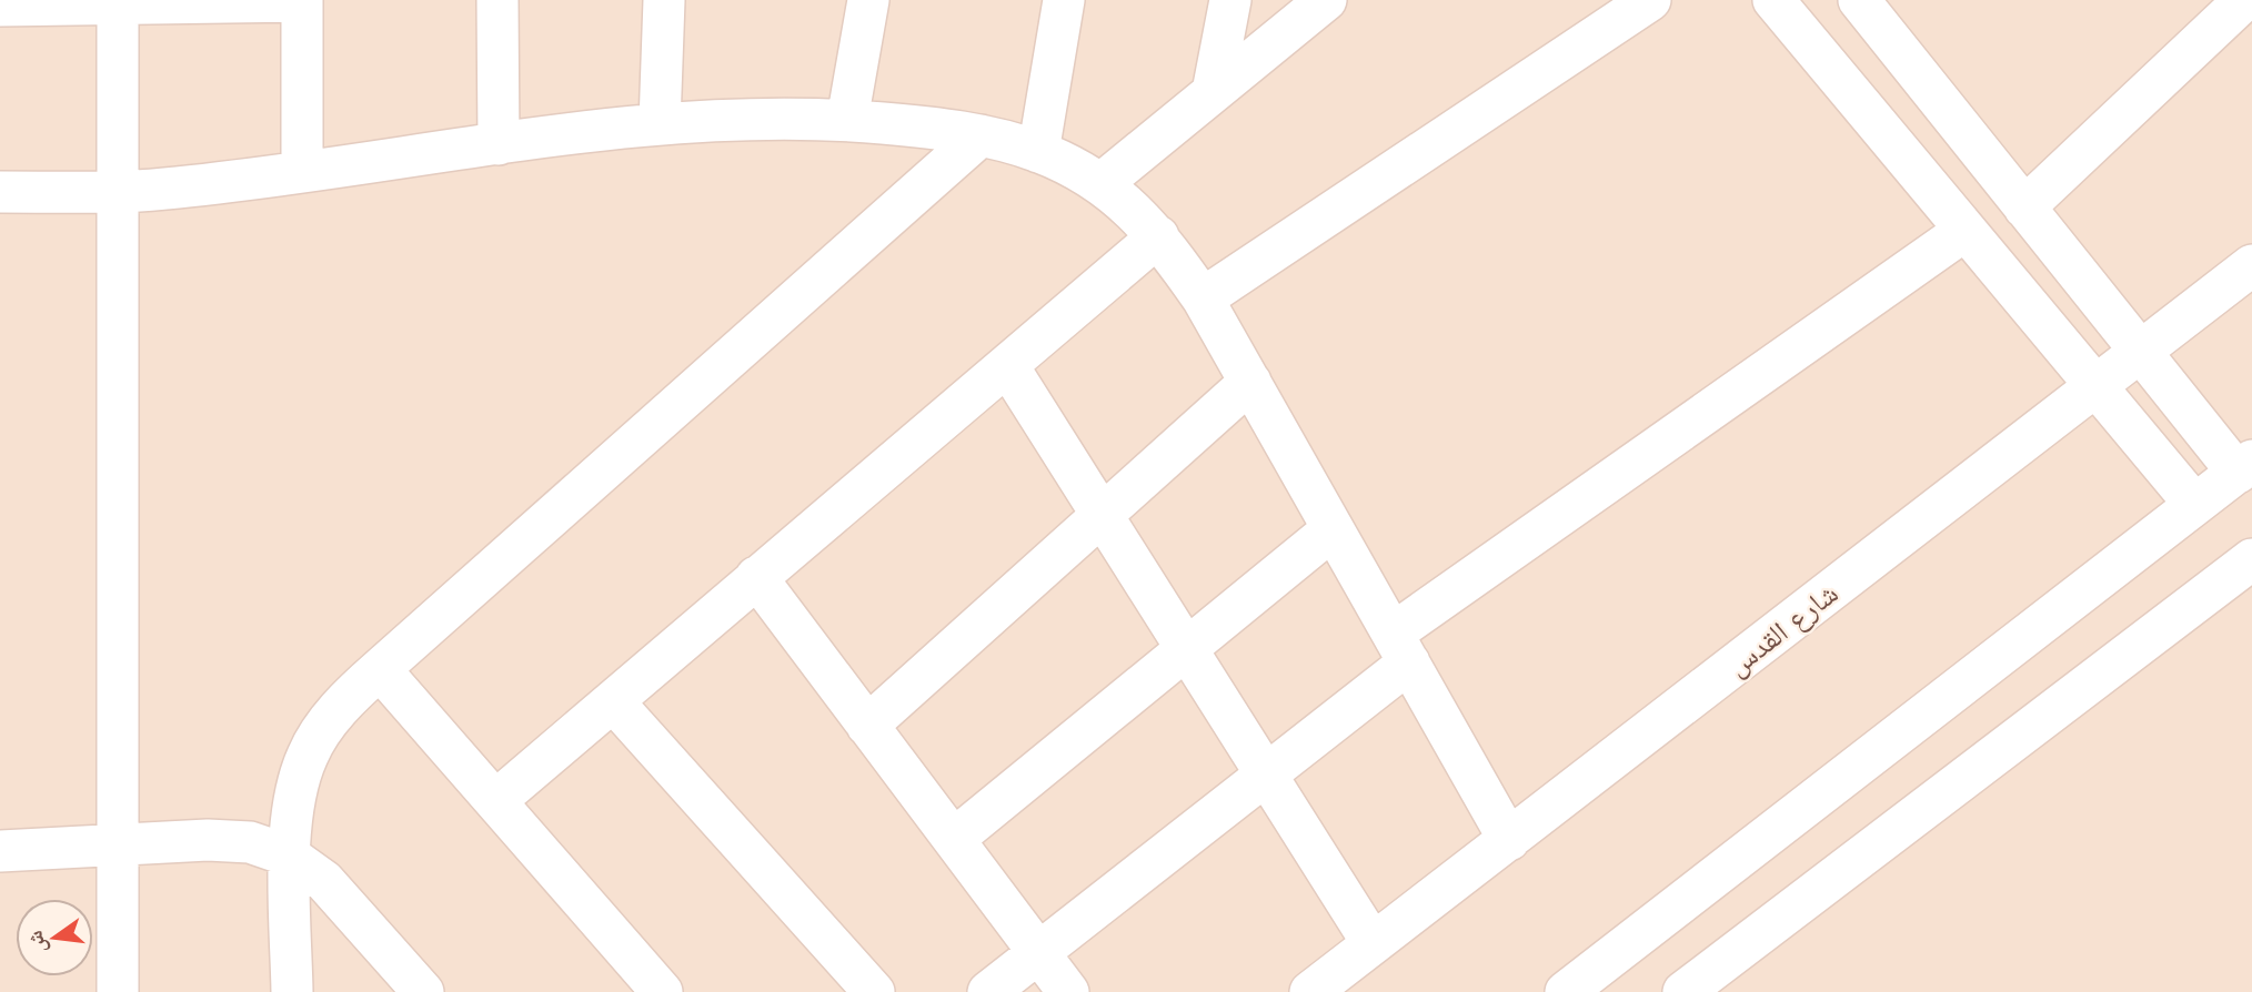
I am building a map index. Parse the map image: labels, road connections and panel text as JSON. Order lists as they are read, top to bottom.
{
  "streets": {
    "street": ["شارع القدس"]
  },
  "north": "left"
}
